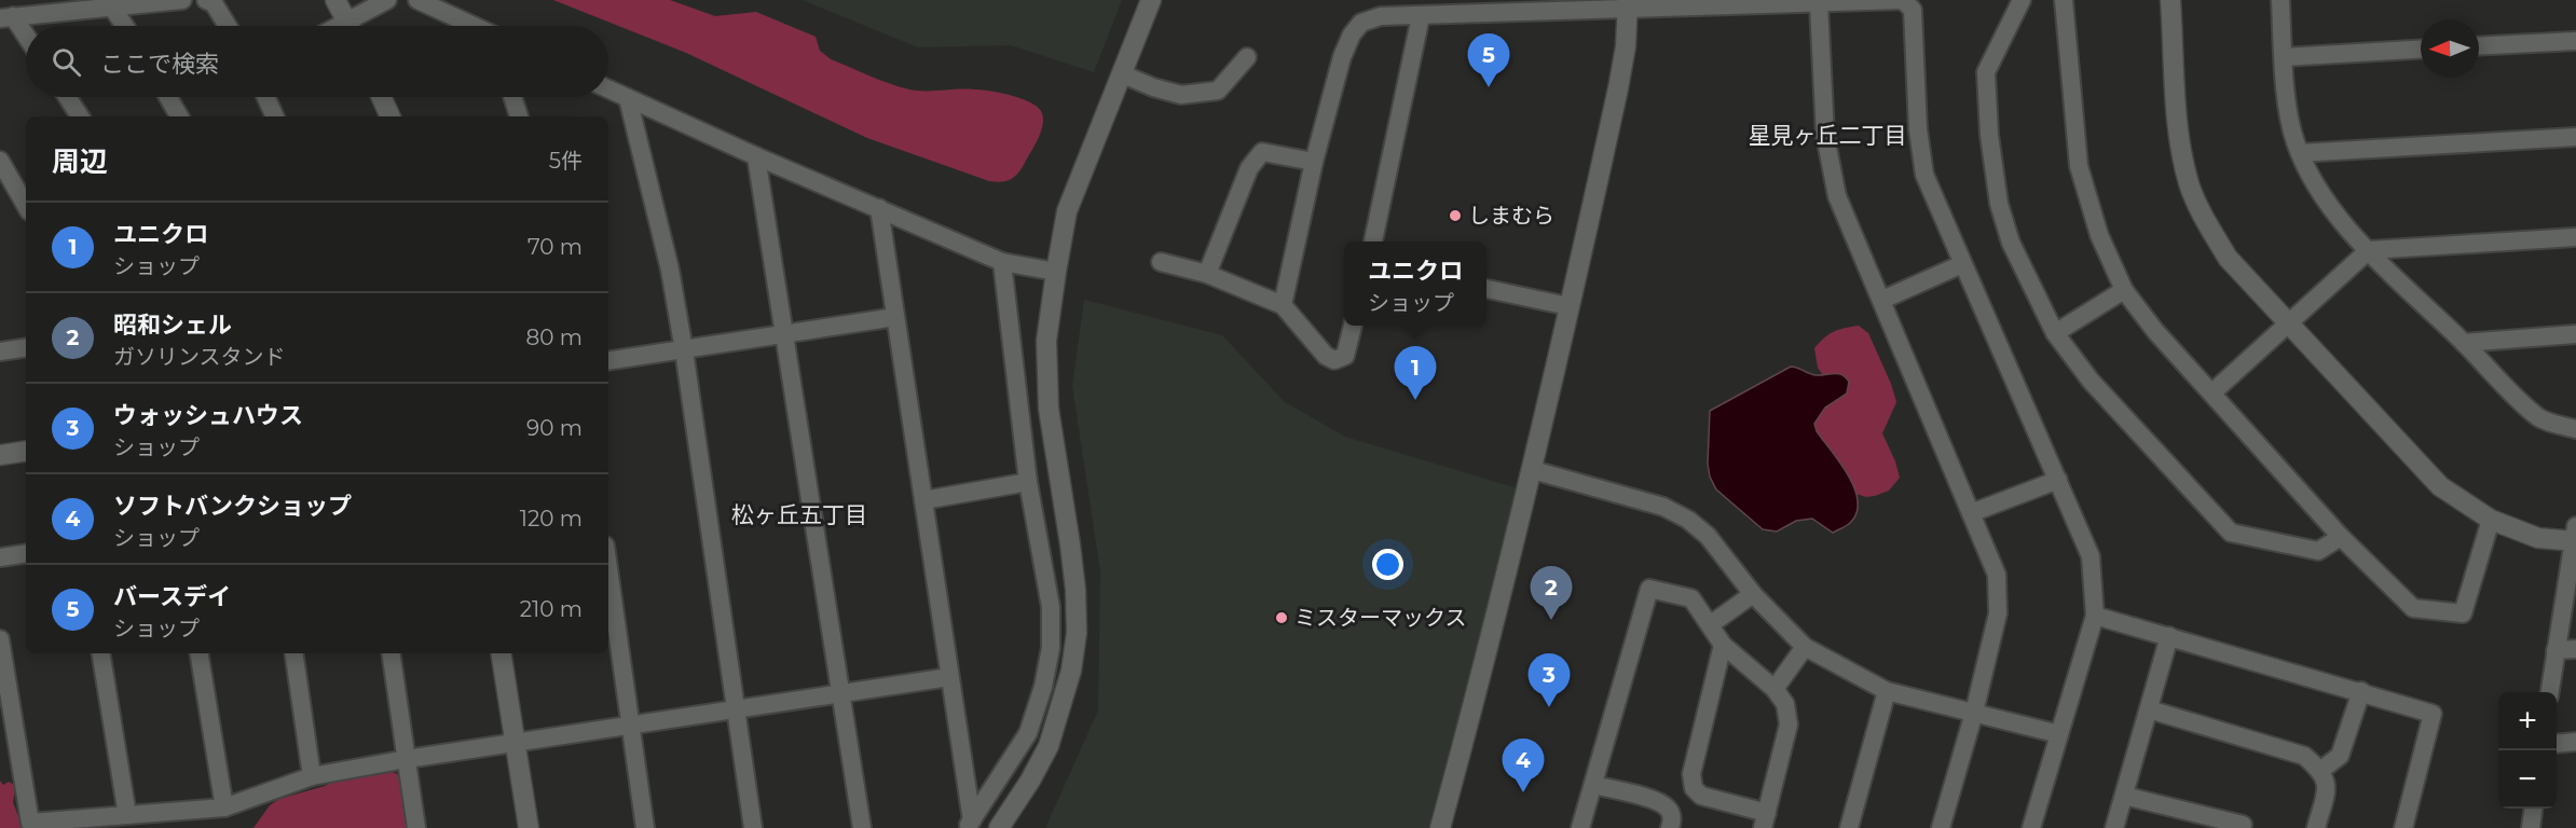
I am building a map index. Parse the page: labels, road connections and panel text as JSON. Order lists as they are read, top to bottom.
{
  "districts": ["星見ヶ丘二丁目", "松ヶ丘五丁目"],
  "places": ["しまむら", "ミスターマックス"],
  "north": "left",
  "page": {
    "search": "ここで検索",
    "pins": [
      "5",
      "1",
      "2",
      "3",
      "4"
    ],
    "heading": ["周辺", "5件"],
    "list": [
      {
        "mark": "1",
        "name": "ユニクロ",
        "note": "ショップ",
        "value": "70 m"
      },
      {
        "mark": "2",
        "name": "昭和シェル",
        "note": "ガソリンスタンド",
        "value": "80 m"
      },
      {
        "mark": "3",
        "name": "ウォッシュハウス",
        "note": "ショップ",
        "value": "90 m"
      },
      {
        "mark": "4",
        "name": "ソフトバンクショップ",
        "note": "ショップ",
        "value": "120 m"
      },
      {
        "mark": "5",
        "name": "バースデイ",
        "note": "ショップ",
        "value": "210 m"
      }
    ],
    "popup": ["ユニクロ", "ショップ"],
    "map_buttons": ["+", "−"]
  }
}
